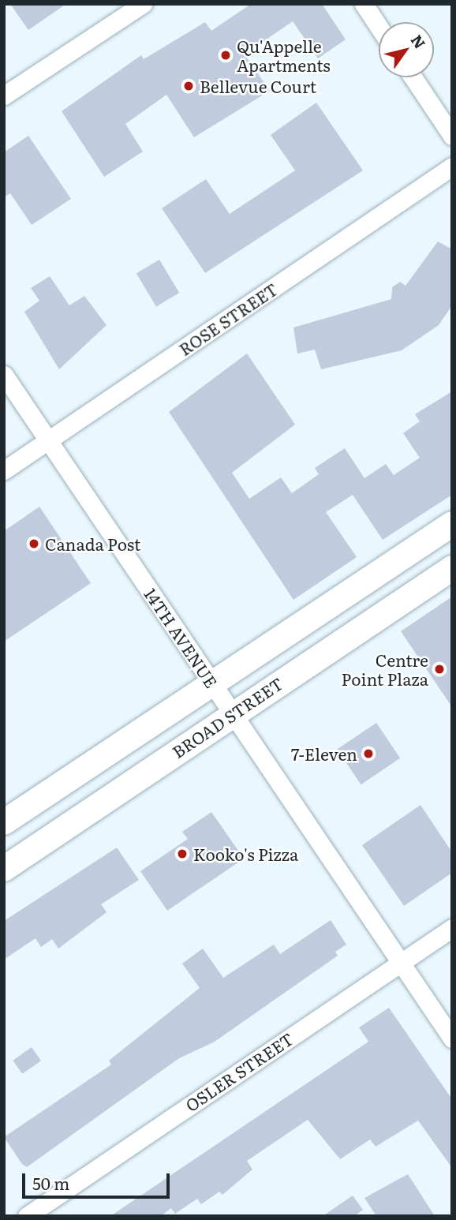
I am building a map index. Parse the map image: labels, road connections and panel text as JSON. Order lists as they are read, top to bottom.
{
  "streets": {
    "main road": ["BROAD STREET"],
    "street": ["ROSE STREET", "14TH AVENUE", "OSLER STREET"]
  },
  "crossings": [
    ["ROSE STREET", "14TH AVENUE"],
    ["14TH AVENUE", "BROAD STREET"],
    ["14TH AVENUE", "OSLER STREET"]
  ],
  "places": [
    "Qu'Appelle Apartments",
    "Bellevue Court",
    "Canada Post",
    "Centre Point Plaza",
    "7-Eleven",
    "Kooko's Pizza"
  ],
  "scale_bar": "50 m",
  "north": "top right"
}
